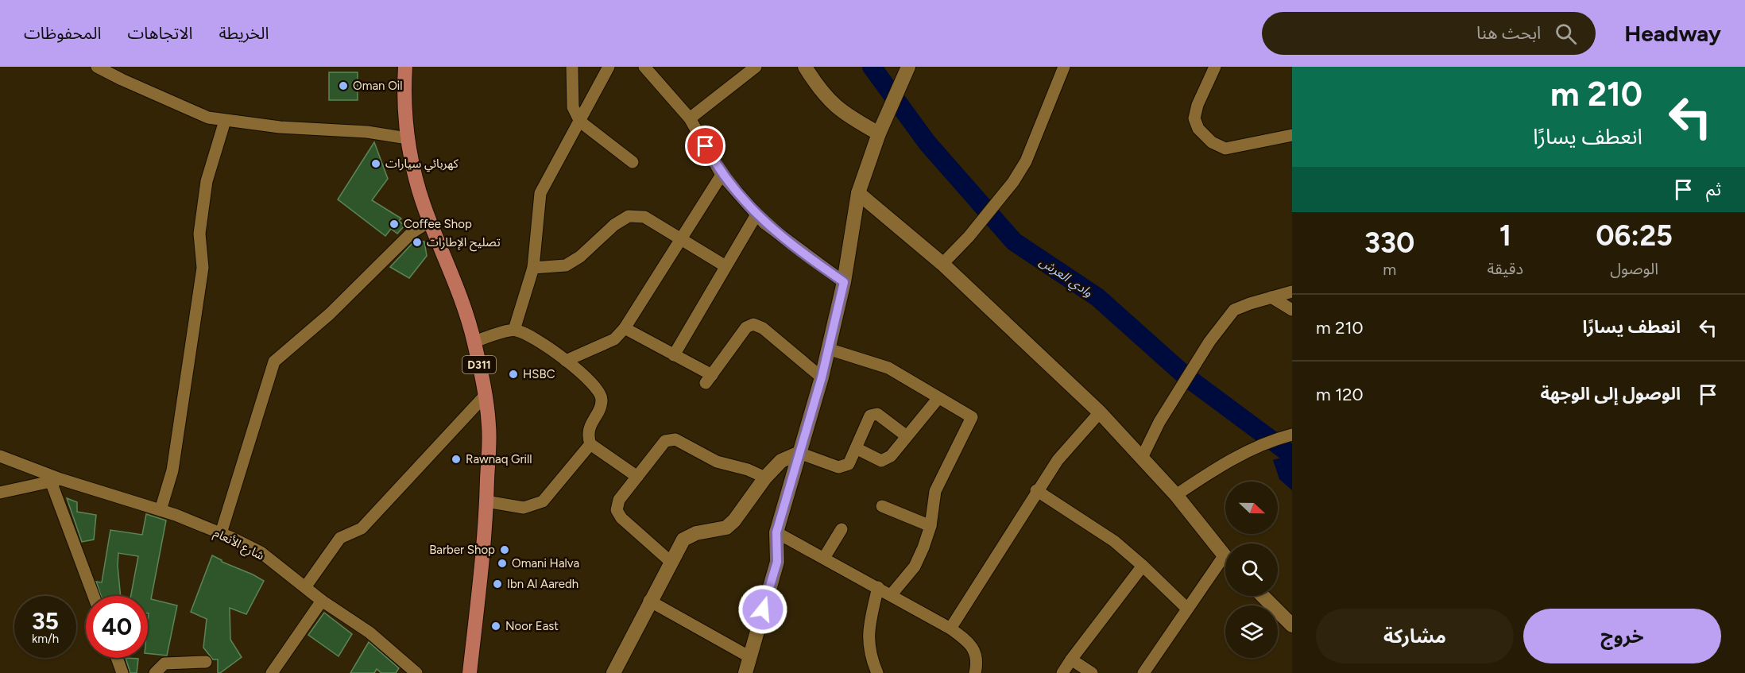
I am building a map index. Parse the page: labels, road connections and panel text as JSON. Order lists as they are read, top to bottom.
{
  "streets": {
    "main road": ["D311"],
    "street": ["شارع الأنعام"]
  },
  "water": ["وادي العرش"],
  "places": [
    "Oman Oil",
    "كهربائي سيارات",
    "Coffee Shop",
    "تصليح الإطارات",
    "HSBC",
    "Rawnaq Grill",
    "Barber Shop",
    "Omani Halva",
    "Ibn Al Aaredh",
    "Noor East"
  ],
  "north": "right",
  "page": {
    "header": "Headway",
    "search": "ابحث هنا",
    "nav": ["الخريطة", "الاتجاهات", "المحفوظات"],
    "turn": ["210 m", "انعطف يسارًا"],
    "then": "ثم",
    "eta": [
      "06:25",
      "الوصول",
      "1",
      "دقيقة",
      "330",
      "m"
    ],
    "list": [
      {
        "name": "انعطف يسارًا",
        "value": "210 m"
      },
      {
        "name": "الوصول إلى الوجهة",
        "value": "120 m"
      }
    ],
    "speed": "35 km/h",
    "limit": "40",
    "buttons": ["خروج", "مشاركة"]
  }
}
